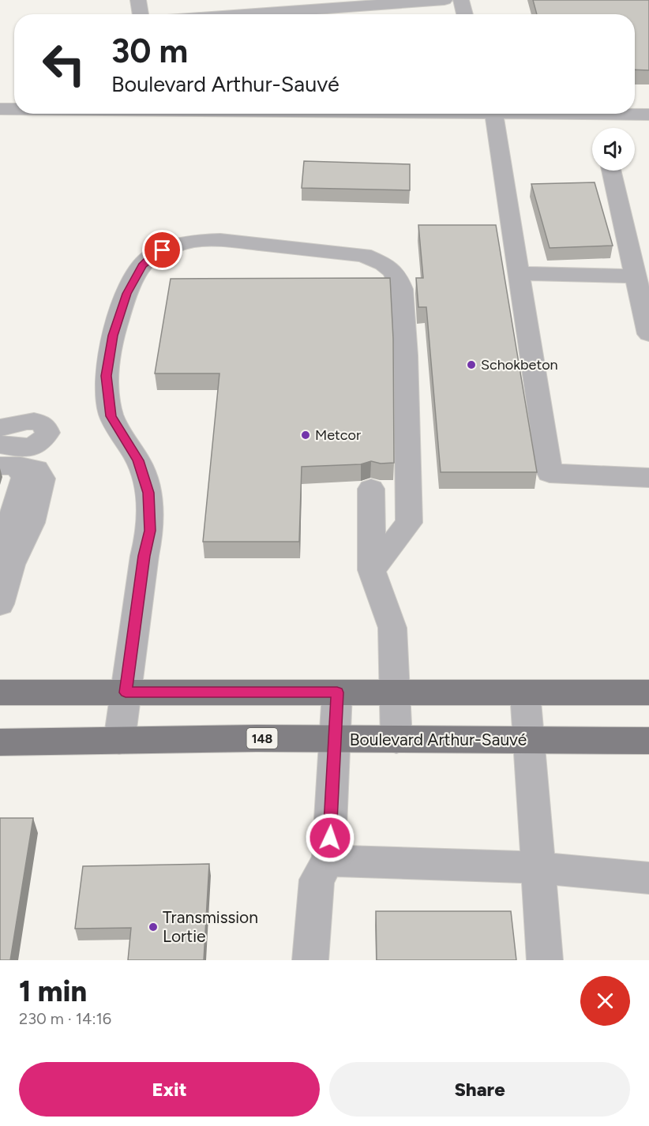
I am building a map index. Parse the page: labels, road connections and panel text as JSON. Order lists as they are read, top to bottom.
{
  "streets": {
    "main road": ["148", "Boulevard Arthur-Sauvé"]
  },
  "places": ["Schokbeton", "Metcor", "Transmission Lortie"],
  "page": {
    "turn": ["30 m", "Boulevard Arthur-Sauvé"],
    "heading": ["1 min", "230 m · 14:16"],
    "buttons": ["Exit", "Share"]
  }
}
